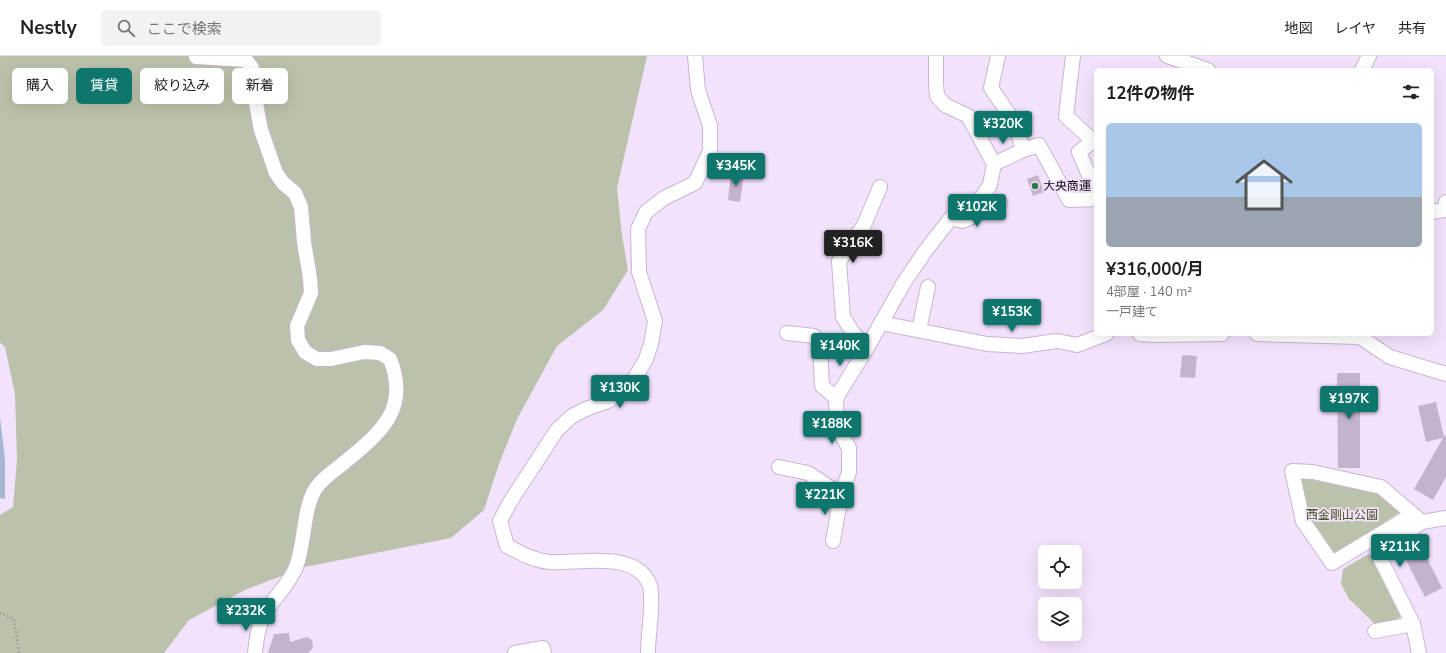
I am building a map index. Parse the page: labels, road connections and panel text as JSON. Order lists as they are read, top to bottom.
{
  "parks": ["西金剛山公園"],
  "places": ["大央商運"],
  "page": {
    "header": "Nestly",
    "search": "ここで検索",
    "nav": ["地図", "レイヤ", "共有"],
    "chip": [
      "購入",
      "賃貸",
      "絞り込み",
      "新着"
    ],
    "heading": "12件の物件",
    "price": [
      "¥320K",
      "¥345K",
      "¥102K",
      "¥316K",
      "¥153K",
      "¥140K",
      "¥130K",
      "¥197K",
      "¥188K",
      "¥221K",
      "¥211K",
      "¥232K"
    ],
    "list": [
      {
        "name": "¥316,000/月",
        "note": "4部屋 · 140 m² · 一戸建て"
      }
    ]
  }
}
